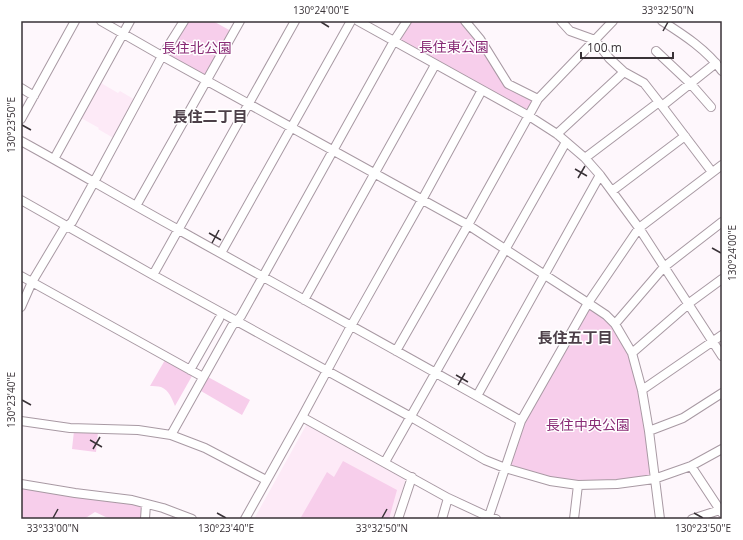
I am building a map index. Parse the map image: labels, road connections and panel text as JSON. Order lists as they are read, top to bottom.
{
  "districts": ["長住二丁目", "長住五丁目"],
  "parks": ["長住東公園", "長住北公園", "長住中央公園"],
  "scale_bar": "100 m",
  "coordinates": [
    "130°24'00\"E",
    "33°32'50\"N",
    "130°23'50\"E",
    "130°23'40\"E",
    "33°33'00\"N"
  ]
}
